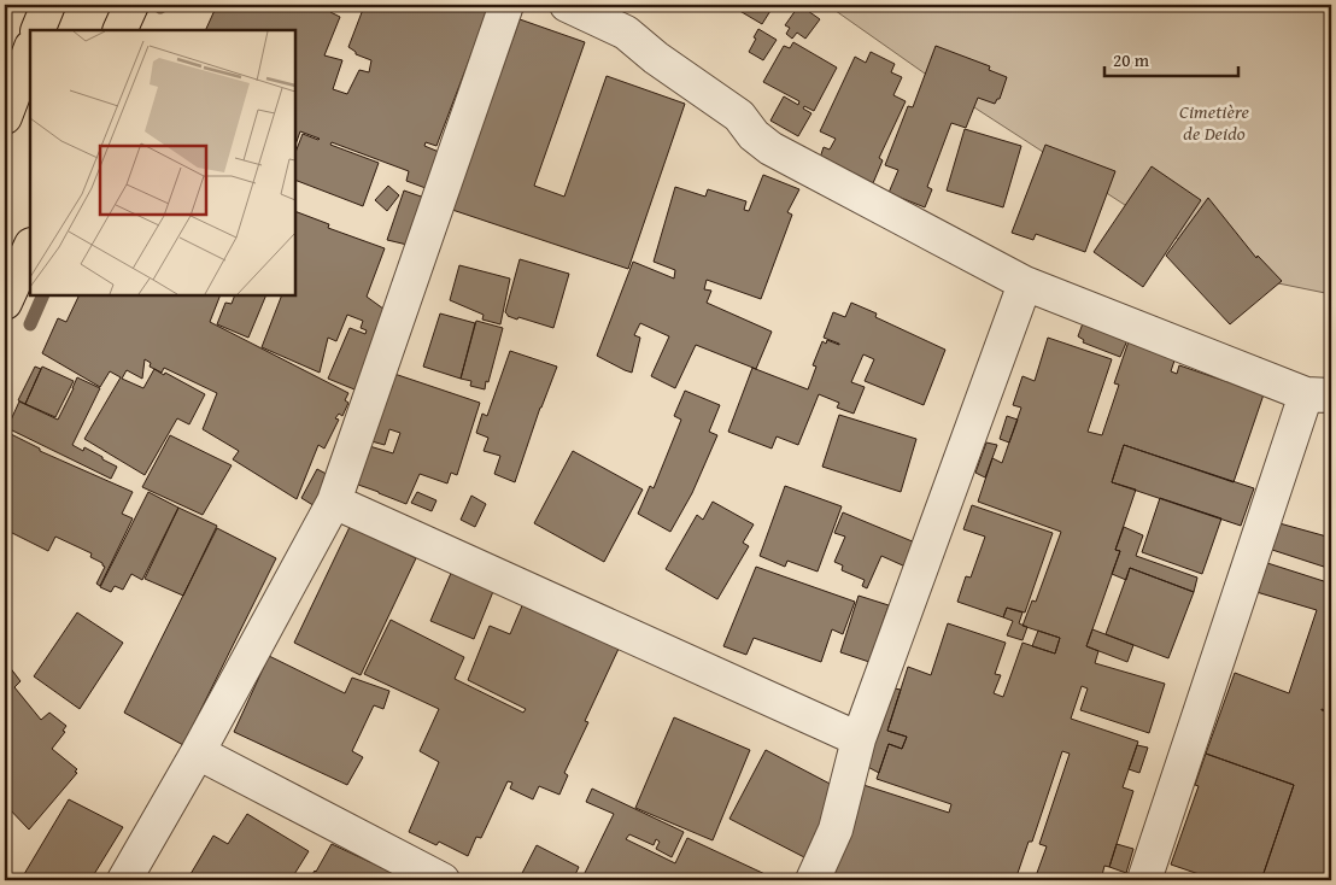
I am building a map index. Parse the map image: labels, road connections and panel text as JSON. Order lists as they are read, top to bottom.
{
  "parks": ["Cimetière de Deido"],
  "scale_bar": "20 m"
}
